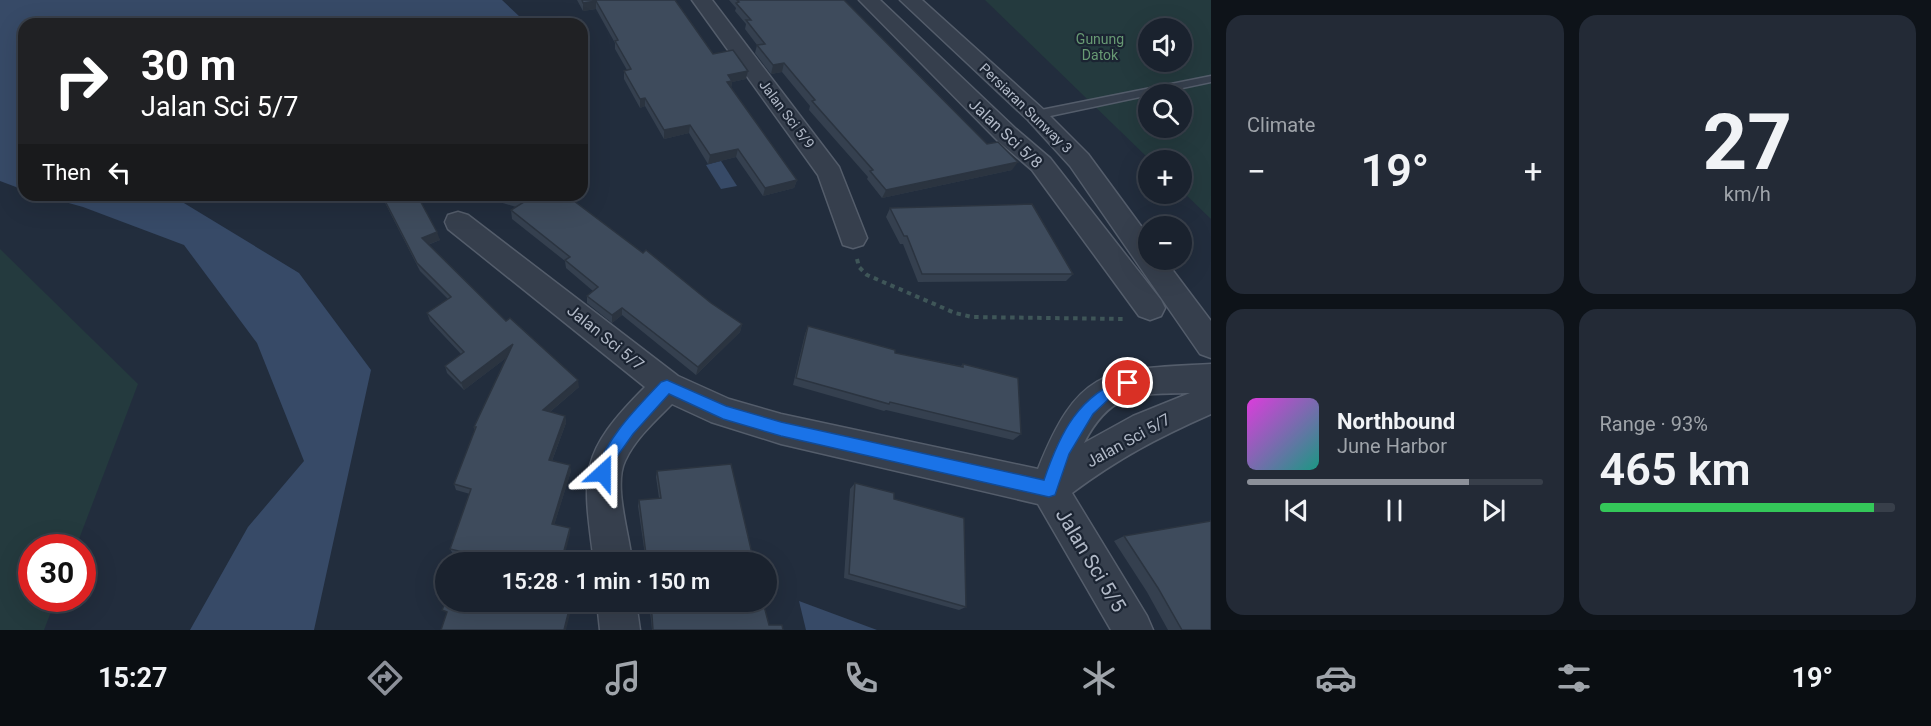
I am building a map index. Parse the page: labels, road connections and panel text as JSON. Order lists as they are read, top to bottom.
{
  "streets": {
    "street": [
      "Persiaran Sunway 3",
      "Jalan Sci 5/9",
      "Jalan Sci 5/8",
      "Jalan Sci 5/7",
      "Jalan Sci 5/5"
    ]
  },
  "crossings": [
    ["Jalan Sci 5/7", "Jalan Sci 5/5"]
  ],
  "parks": ["Gunung Datok"],
  "page": {
    "tile": [
      "Climate",
      ["27", "km/h"],
      ["Range · 93%", "465 km"]
    ],
    "map_buttons": ["+", "−"],
    "turn": ["30 m", "Jalan Sci 5/7"],
    "then": "Then",
    "heat": ["−", "19°", "+"],
    "song": ["Northbound", "June Harbor"],
    "limit": "30",
    "trip": "15:28 · 1 min · 150 m",
    "tabs": ["15:27", "19°"]
  }
}
